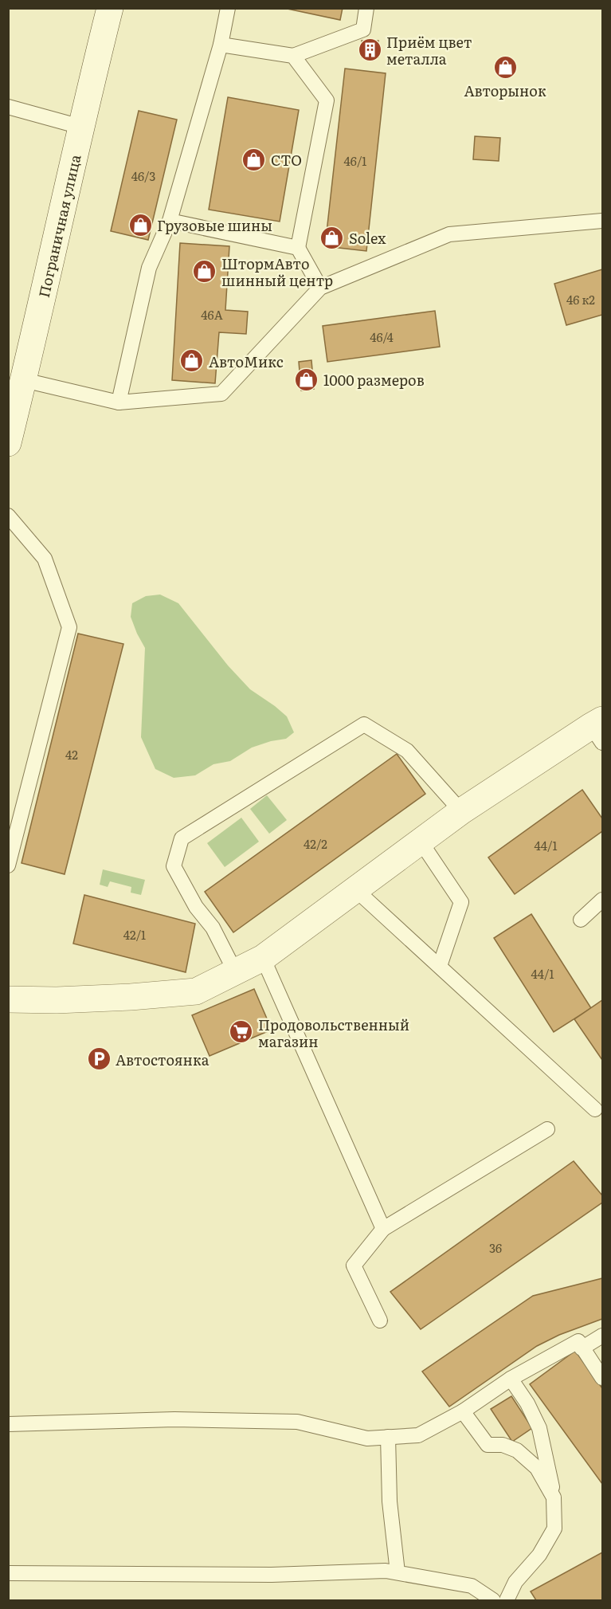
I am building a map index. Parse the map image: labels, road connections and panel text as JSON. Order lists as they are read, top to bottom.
{
  "streets": {
    "street": ["Пограничная улица"]
  },
  "places": {
    "building": ["Приём цвет металла"],
    "shop": [
      "Авторынок",
      "СТО",
      "Грузовые шины",
      "Solex",
      "ШтормАвто шинный центр",
      "АвтоМикс",
      "1000 размеров"
    ],
    "supermarket": ["Продовольственный магазин"],
    "parking": ["Автостоянка"]
  },
  "house_numbers": [
    "46/1",
    "46/3",
    "46 к2",
    "46А",
    "46/4",
    "42",
    "42/2",
    "44/1",
    "42/1",
    "44/1",
    "36"
  ]
}
